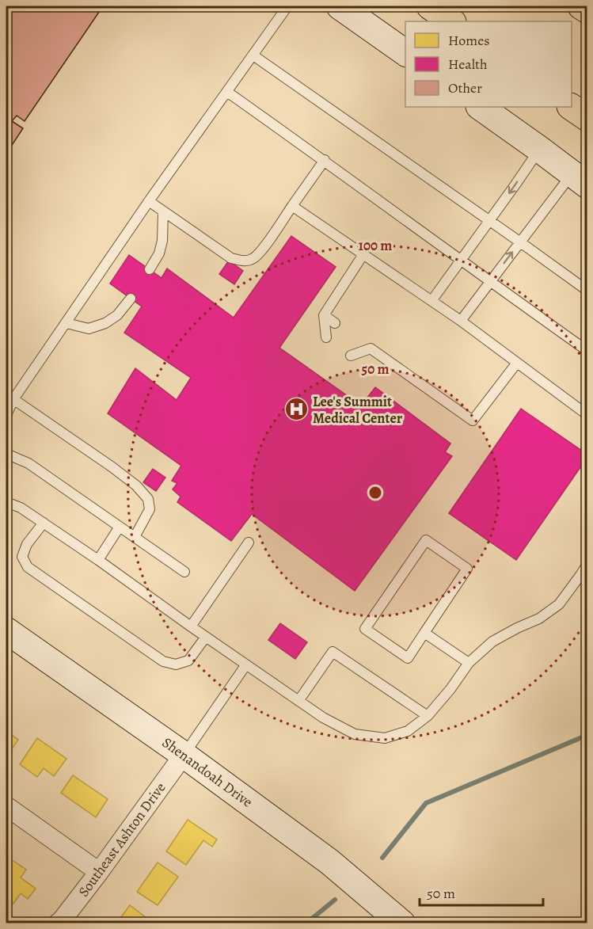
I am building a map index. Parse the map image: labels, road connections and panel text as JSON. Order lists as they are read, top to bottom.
{
  "streets": {
    "street": ["Shenandoah Drive", "Southeast Ashton Drive"]
  },
  "crossings": [
    ["Shenandoah Drive", "Southeast Ashton Drive"]
  ],
  "places": {
    "hospital": ["Lee's Summit Medical Center"]
  },
  "legend": ["Homes", "Health", "Other"],
  "scale_bar": "50 m",
  "rings": ["100 m", "50 m"]
}
